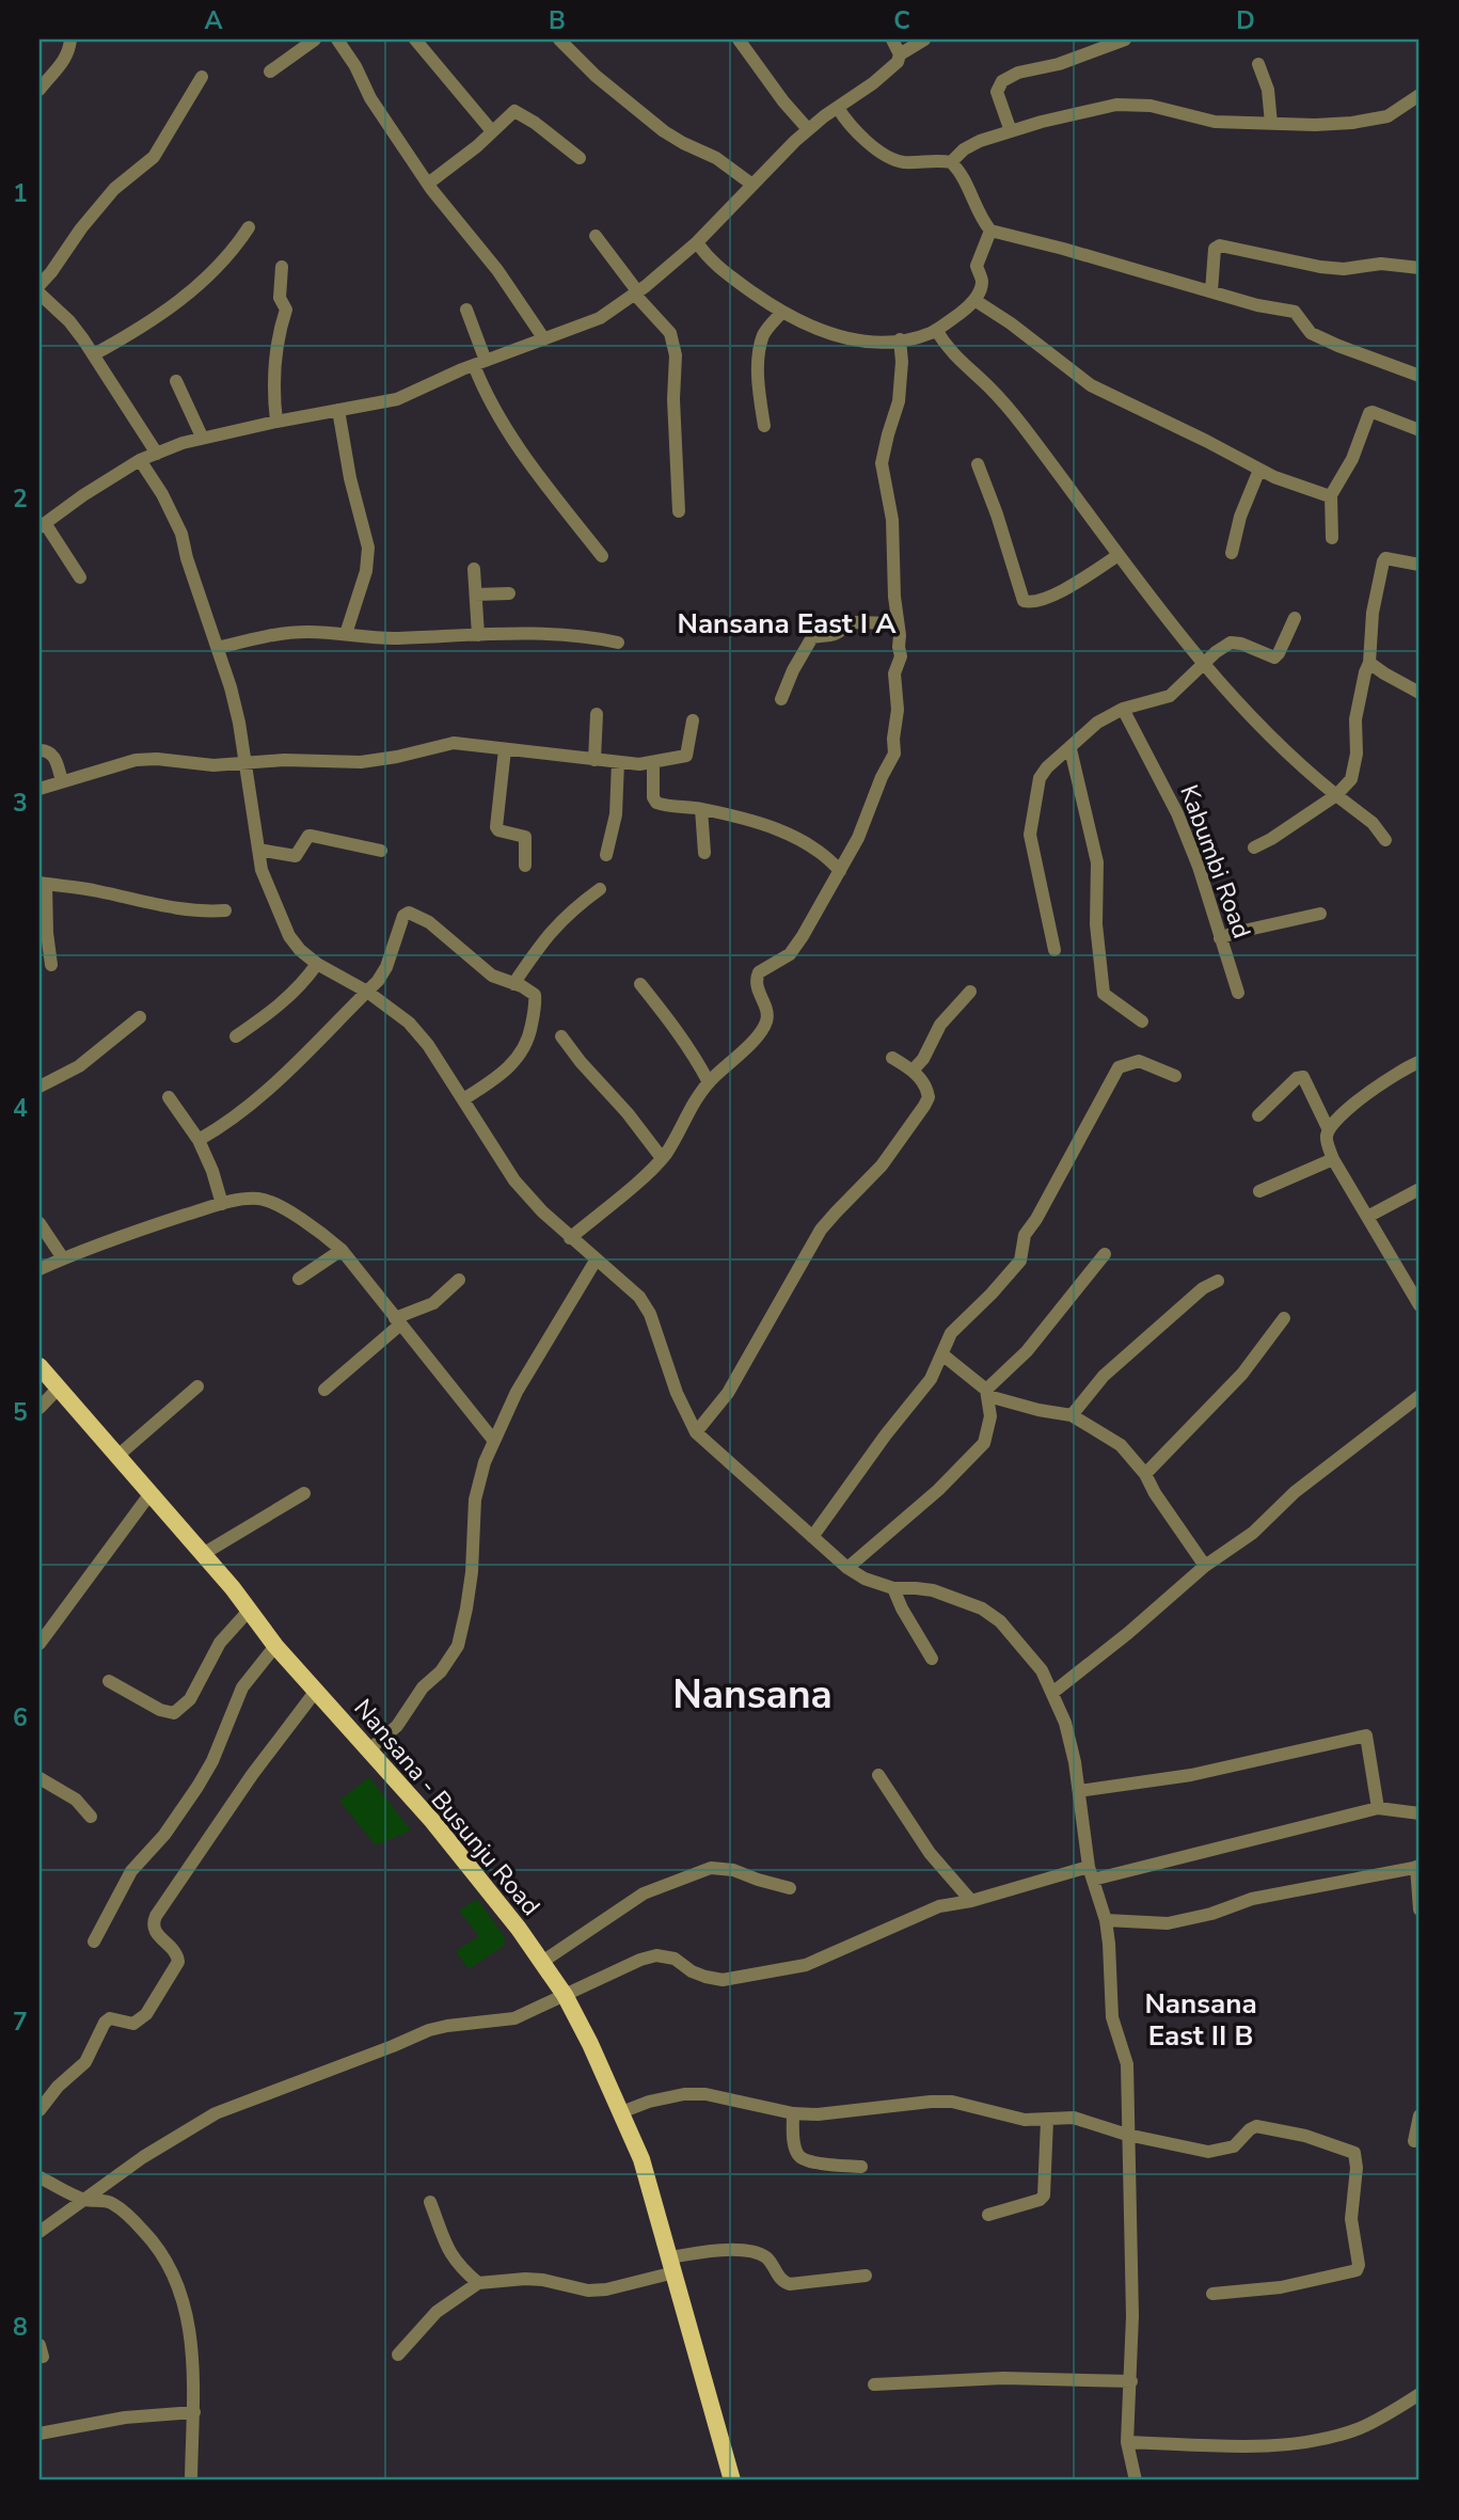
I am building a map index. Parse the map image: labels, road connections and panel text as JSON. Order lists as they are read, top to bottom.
{
  "streets": {
    "main road": ["Nansana - Busunju Road"],
    "street": ["Kabumbi Road"]
  },
  "districts": ["Nansana East I A", "Nansana", "Nansana East II B"],
  "grid": {
    "columns": [
      "A",
      "B",
      "C",
      "D"
    ],
    "rows": [
      "1",
      "2",
      "3",
      "4",
      "5",
      "6",
      "7",
      "8"
    ]
  }
}
